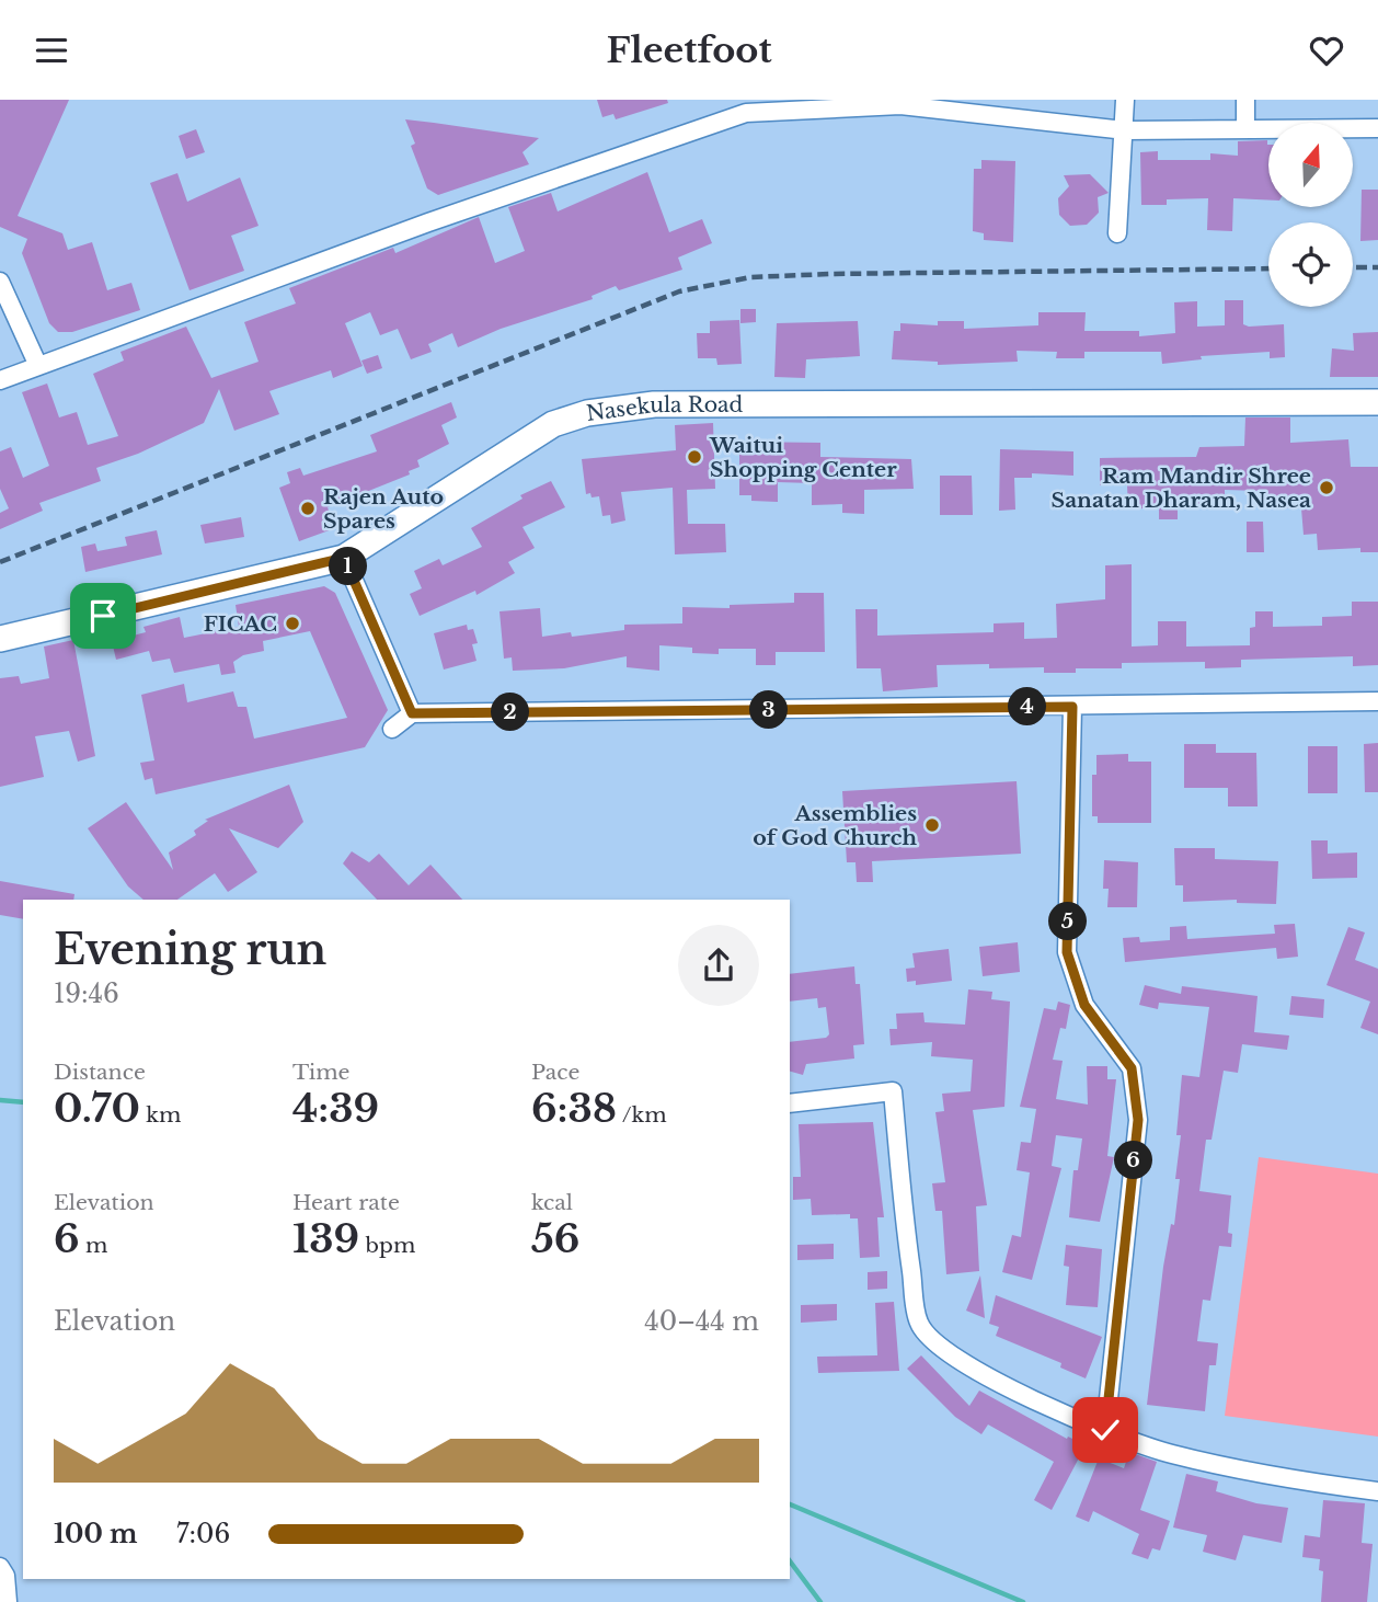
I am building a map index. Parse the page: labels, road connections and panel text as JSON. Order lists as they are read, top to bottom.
{
  "streets": {
    "main road": ["Nasekula Road"]
  },
  "places": [
    "Waitui Shopping Center",
    "Ram Mandir Shree Sanatan Dharam, Nasea",
    "Rajen Auto Spares",
    "FICAC",
    "Assemblies of God Church"
  ],
  "north": "top",
  "page": {
    "header": "Fleetfoot",
    "pins": [
      "1",
      "4",
      "3",
      "2",
      "5",
      "6"
    ],
    "heading": ["Evening run", "19:46"],
    "stats": [
      ["Distance", "0.70 km"],
      ["Time", "4:39"],
      ["Pace", "6:38 /km"],
      ["Elevation", "6 m"],
      ["Heart rate", "139 bpm"],
      ["kcal", "56"]
    ],
    "chart": ["Elevation", "40–44 m"],
    "list": [
      {
        "name": "100 m",
        "note": "7:06"
      }
    ]
  }
}
